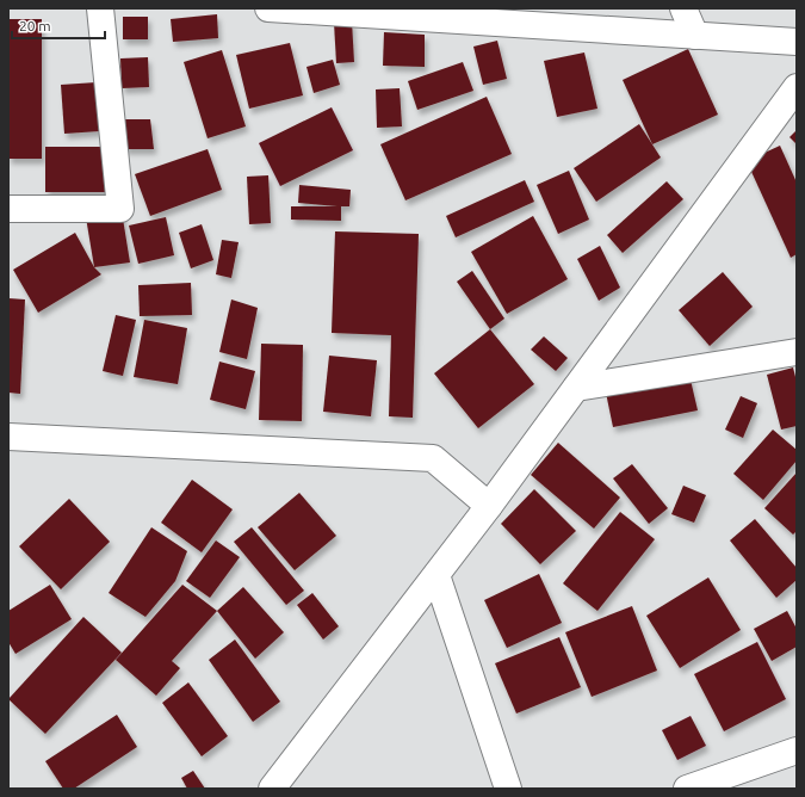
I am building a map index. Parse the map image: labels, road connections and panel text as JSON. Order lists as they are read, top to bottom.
{
  "scale_bar": "20 m"
}
